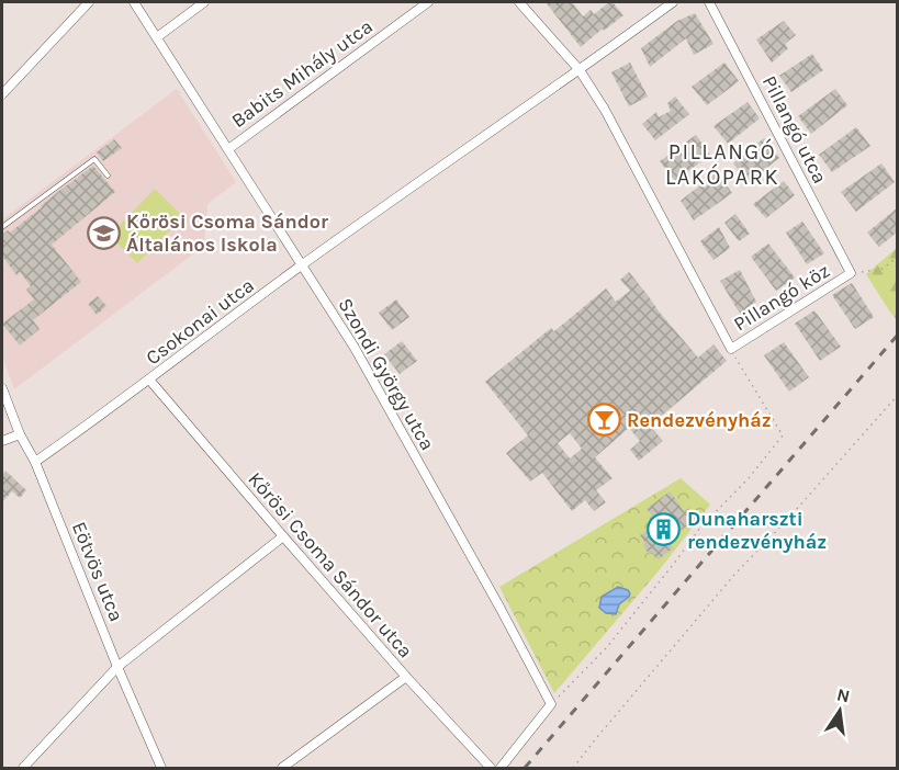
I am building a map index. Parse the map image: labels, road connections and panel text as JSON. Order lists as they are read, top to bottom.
{
  "streets": {
    "street": [
      "Babits Mihály utca",
      "Pillangó utca",
      "Pillangó köz",
      "Csokonai utca",
      "Szondi György utca",
      "Kőrösi Csoma Sándor utca",
      "Eötvös utca"
    ]
  },
  "crossings": [
    ["Babits Mihály utca", "Szondi György utca"],
    ["Pillangó utca", "Pillangó köz"],
    ["Csokonai utca", "Szondi György utca"],
    ["Csokonai utca", "Kőrösi Csoma Sándor utca"],
    ["Csokonai utca", "Eötvös utca"]
  ],
  "districts": ["PILLANGÓ LAKÓPARK"],
  "places": {
    "school or university": ["Kőrösi Csoma Sándor Általános Iskola"],
    "bar": ["Rendezvényház"],
    "building": ["Dunaharszti rendezvényház"]
  },
  "north": "top"
}
